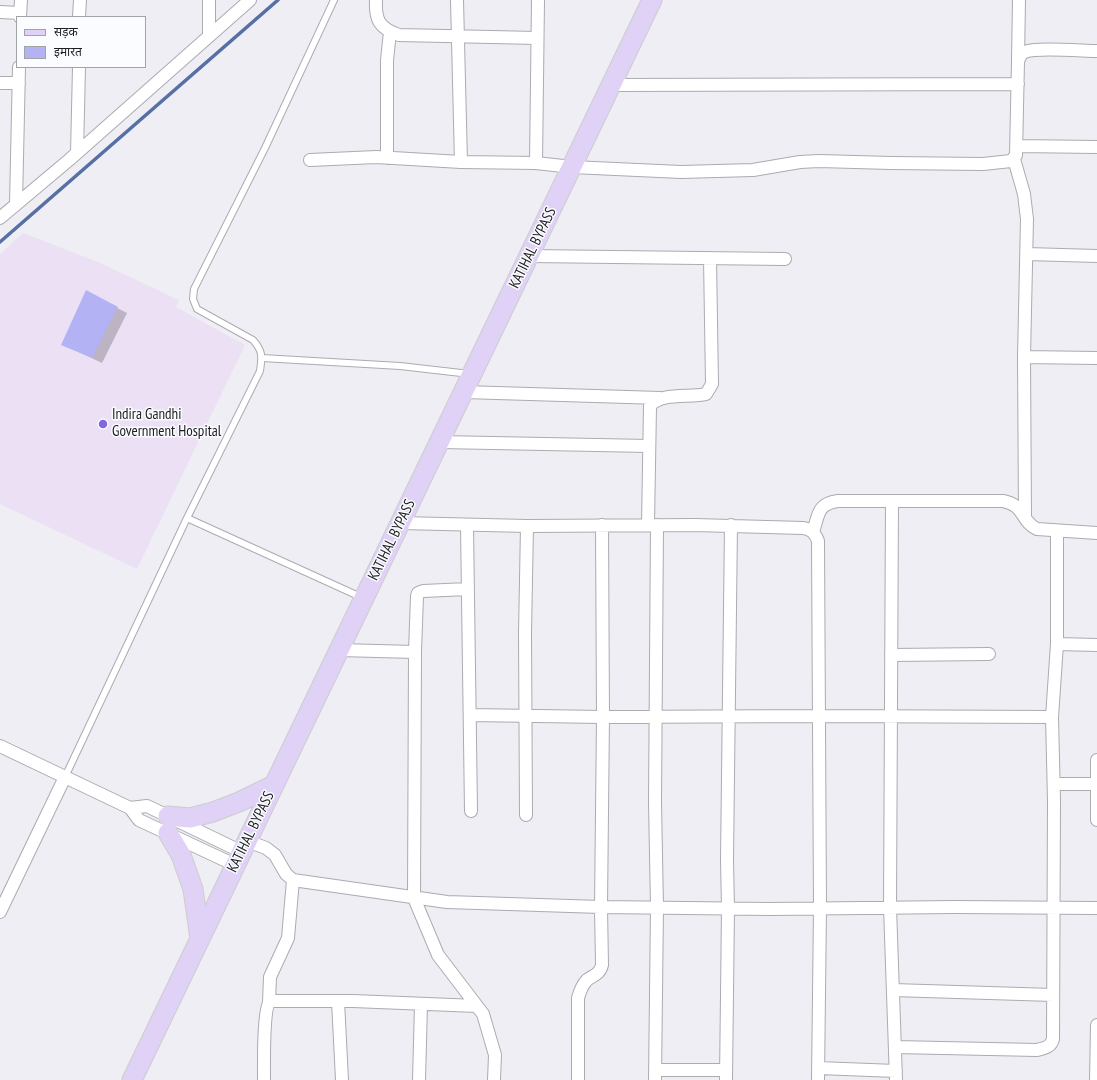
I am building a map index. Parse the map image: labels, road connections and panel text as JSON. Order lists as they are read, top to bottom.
{
  "streets": {
    "main road": ["KATIHAL BYPASS"]
  },
  "places": ["Indira Gandhi Government Hospital"],
  "legend": ["सड़क", "इमारत"]
}
